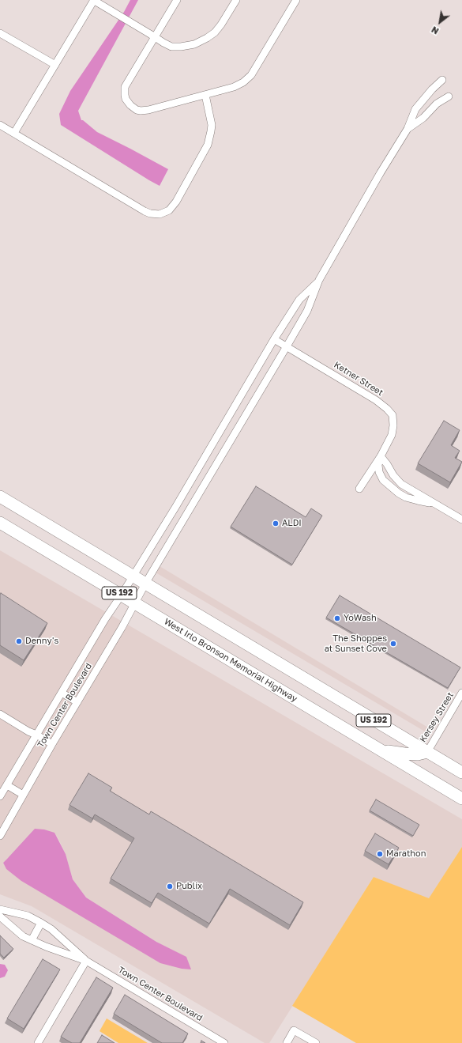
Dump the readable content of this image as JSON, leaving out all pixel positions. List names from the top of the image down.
{
  "streets": {
    "highway": ["US 192", "West Irlo Bronson Memorial Highway"],
    "street": ["Ketner Street", "Town Center Boulevard", "Kersey Street"]
  },
  "crossings": [
    ["Ketner Street", "Town Center Boulevard"],
    ["US 192", "Town Center Boulevard"],
    ["US 192", "Kersey Street"],
    ["West Irlo Bronson Memorial Highway", "Town Center Boulevard"]
  ],
  "places": [
    "ALDI",
    "YoWash",
    "Denny's",
    "The Shoppes at Sunset Cove",
    "Marathon",
    "Publix"
  ],
  "north": "bottom left"
}
